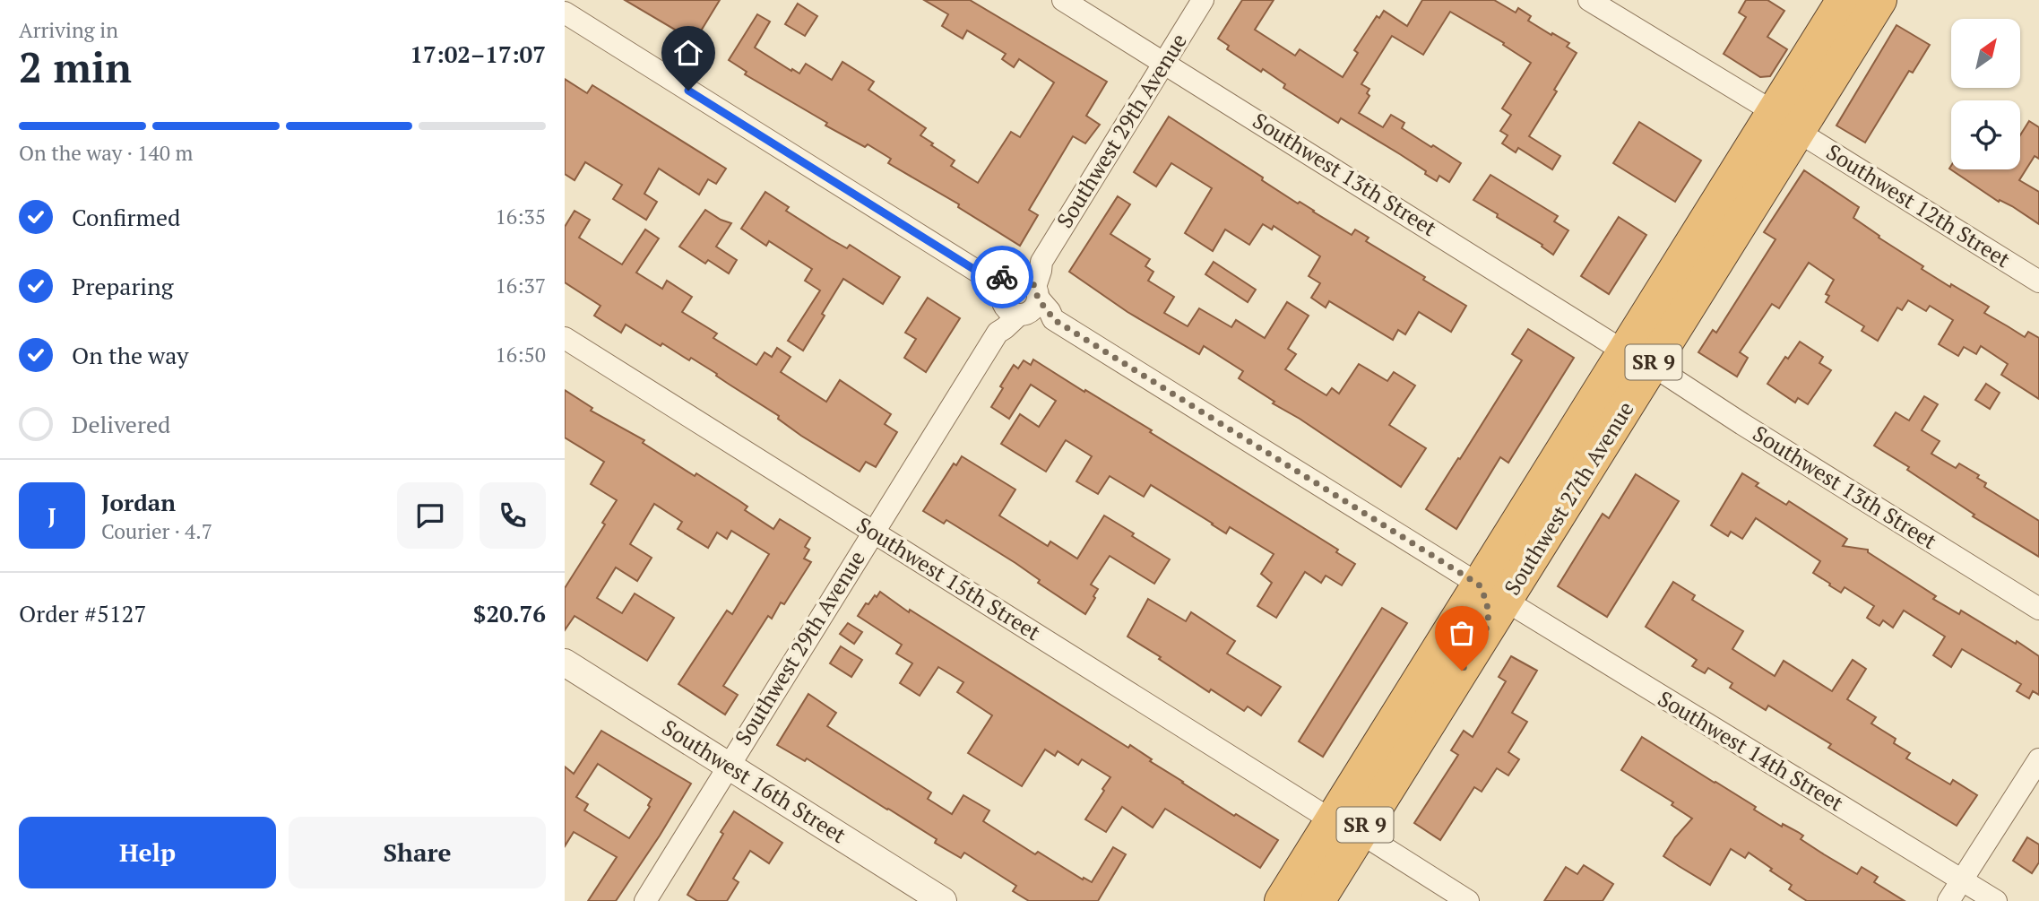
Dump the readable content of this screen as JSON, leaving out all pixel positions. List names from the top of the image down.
{
  "streets": {
    "highway": ["SR 9", "Southwest 27th Avenue"],
    "street": [
      "Southwest 29th Avenue",
      "Southwest 13th Street",
      "Southwest 12th Street",
      "Southwest 15th Street",
      "Southwest 14th Street",
      "Southwest 16th Street"
    ]
  },
  "crossings": [
    ["Southwest 29th Avenue", "Southwest 13th Street"],
    ["Southwest 29th Avenue", "Southwest 15th Street"],
    ["Southwest 29th Avenue", "Southwest 14th Street"],
    ["Southwest 29th Avenue", "Southwest 16th Street"],
    ["Southwest 13th Street", "Southwest 27th Avenue"],
    ["Southwest 12th Street", "Southwest 27th Avenue"],
    ["Southwest 27th Avenue", "Southwest 15th Street"],
    ["Southwest 27th Avenue", "Southwest 14th Street"]
  ],
  "north": "top right",
  "page": {
    "heading": ["2 min", "Arriving in", "17:02–17:07"],
    "panel": [
      "Jordan",
      "Courier · 4.7",
      "Order #5127",
      "$20.76"
    ],
    "bar": "On the way · 140 m",
    "list": [
      ["Confirmed", "16:35"],
      ["Preparing", "16:37"],
      ["On the way", "16:50"],
      "Delivered"
    ],
    "round": "J",
    "buttons": ["Help", "Share"]
  }
}
